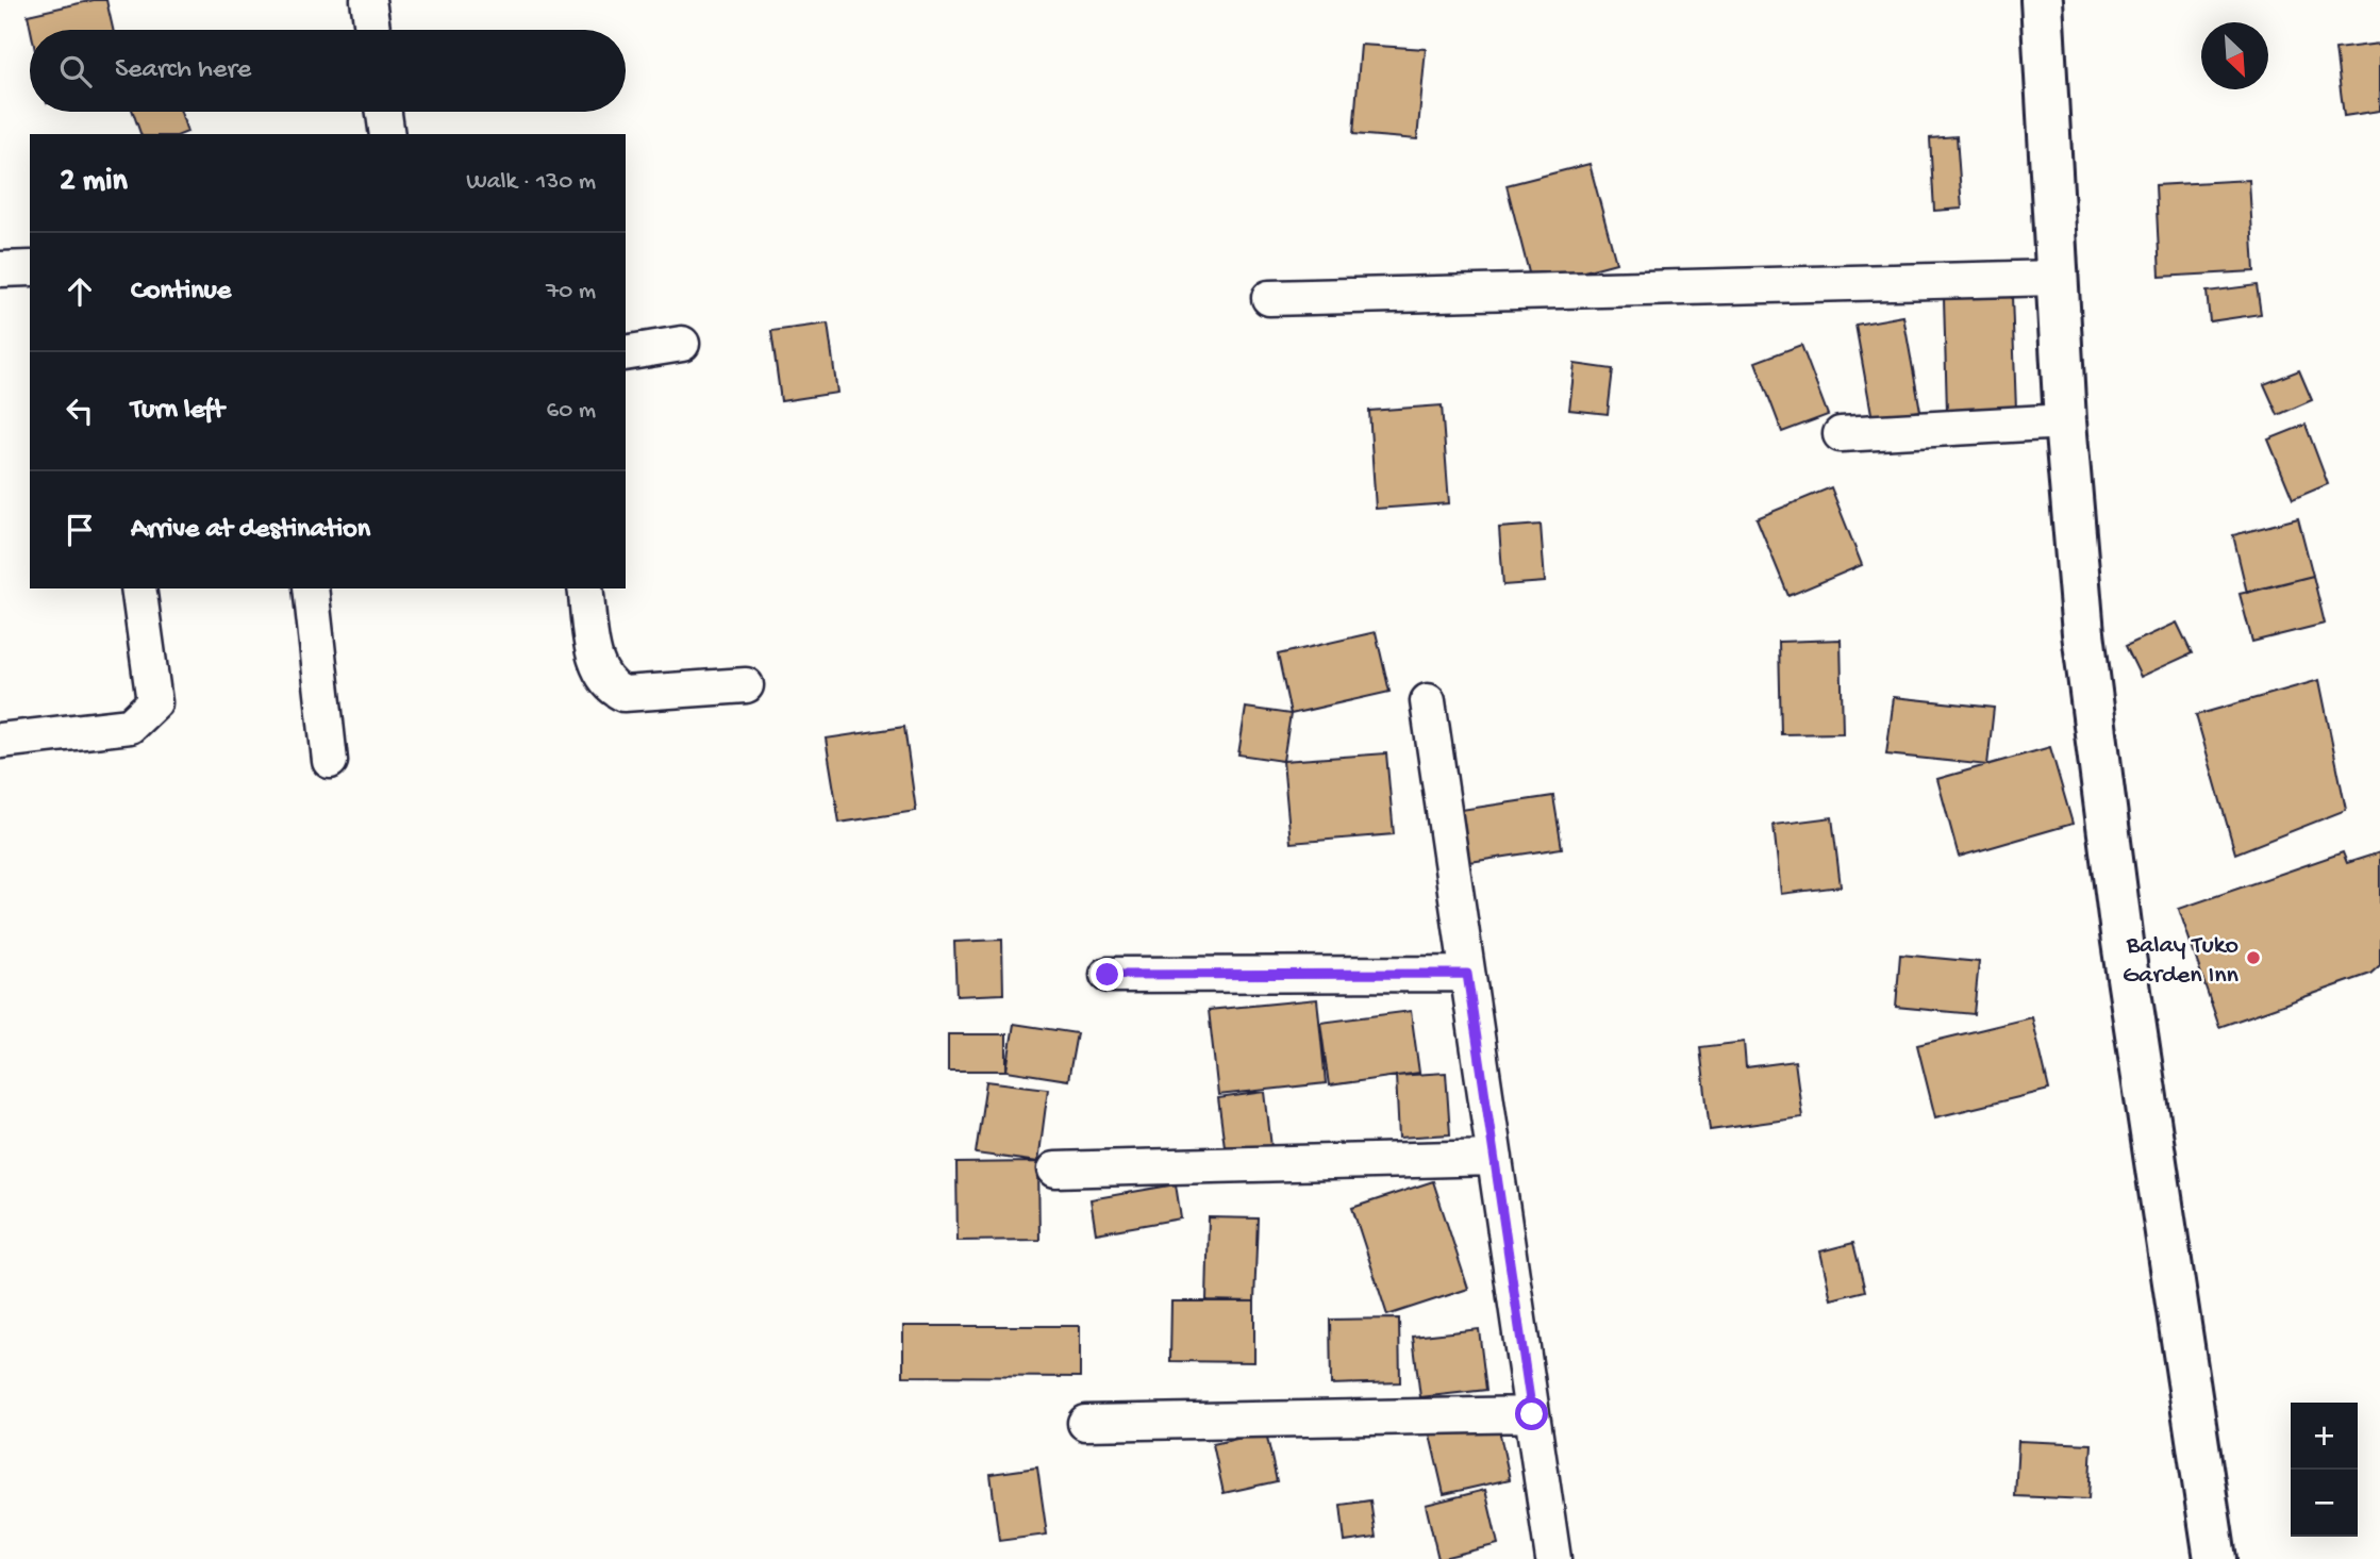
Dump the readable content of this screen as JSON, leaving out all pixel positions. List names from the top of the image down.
{
  "places": ["Balay Tuko Garden Inn"],
  "north": "bottom right",
  "page": {
    "search": "Search here",
    "heading": ["2 min", "Walk · 130 m"],
    "list": [
      ["Continue", "70 m"],
      ["Turn left", "60 m"],
      "Arrive at destination"
    ],
    "map_buttons": ["+", "−"]
  }
}
